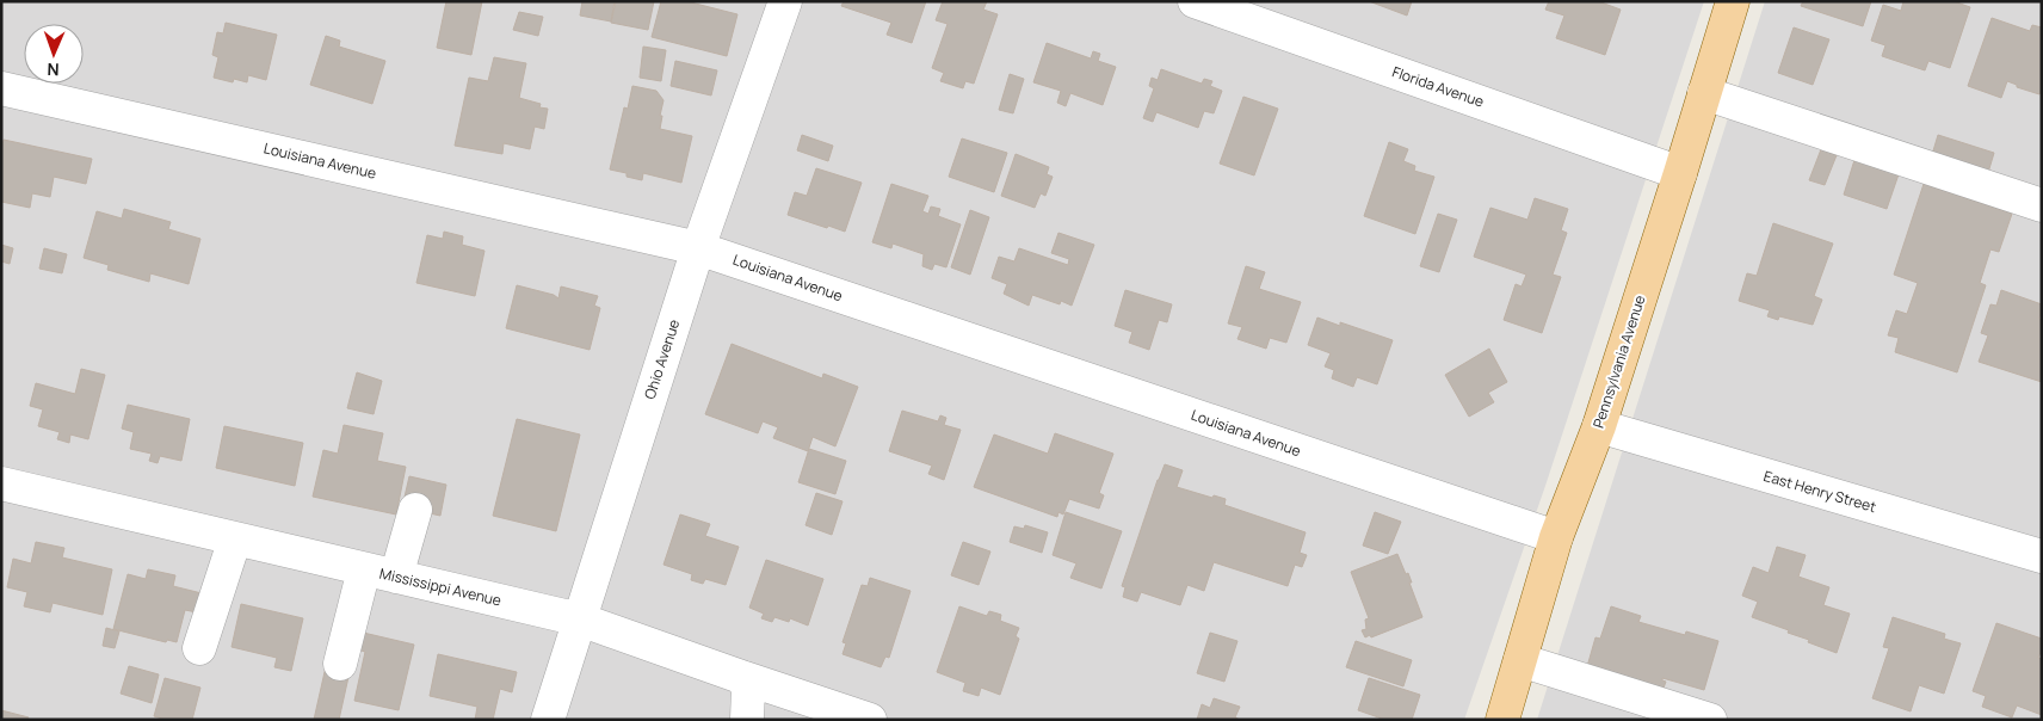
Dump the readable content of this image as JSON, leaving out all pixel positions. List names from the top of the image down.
{
  "streets": {
    "main road": ["Pennsylvania Avenue"],
    "street": [
      "Florida Avenue",
      "Louisiana Avenue",
      "Ohio Avenue",
      "East Henry Street",
      "Mississippi Avenue"
    ]
  },
  "crossings": [
    ["Florida Avenue", "Pennsylvania Avenue"],
    ["Louisiana Avenue", "Ohio Avenue"],
    ["Louisiana Avenue", "Pennsylvania Avenue"],
    ["Ohio Avenue", "Mississippi Avenue"],
    ["Pennsylvania Avenue", "East Henry Street"]
  ],
  "north": "bottom"
}
